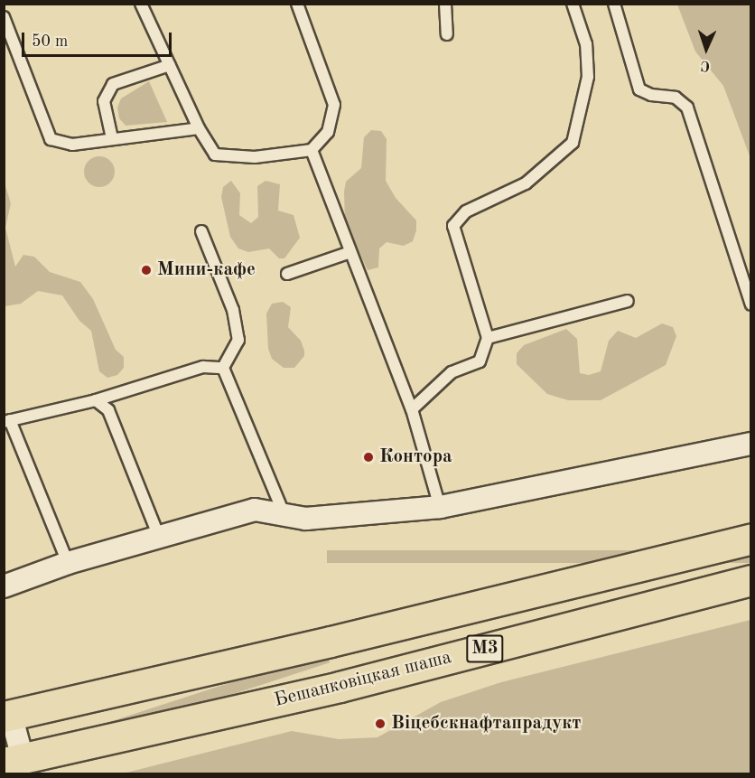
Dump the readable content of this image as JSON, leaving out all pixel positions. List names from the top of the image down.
{
  "streets": {
    "main road": ["М3", "Бешанковіцкая шаша"]
  },
  "places": ["Мини-кафе", "Контора", "Віцебскнафтапрадукт"],
  "scale_bar": "50 m",
  "north": "bottom"
}
